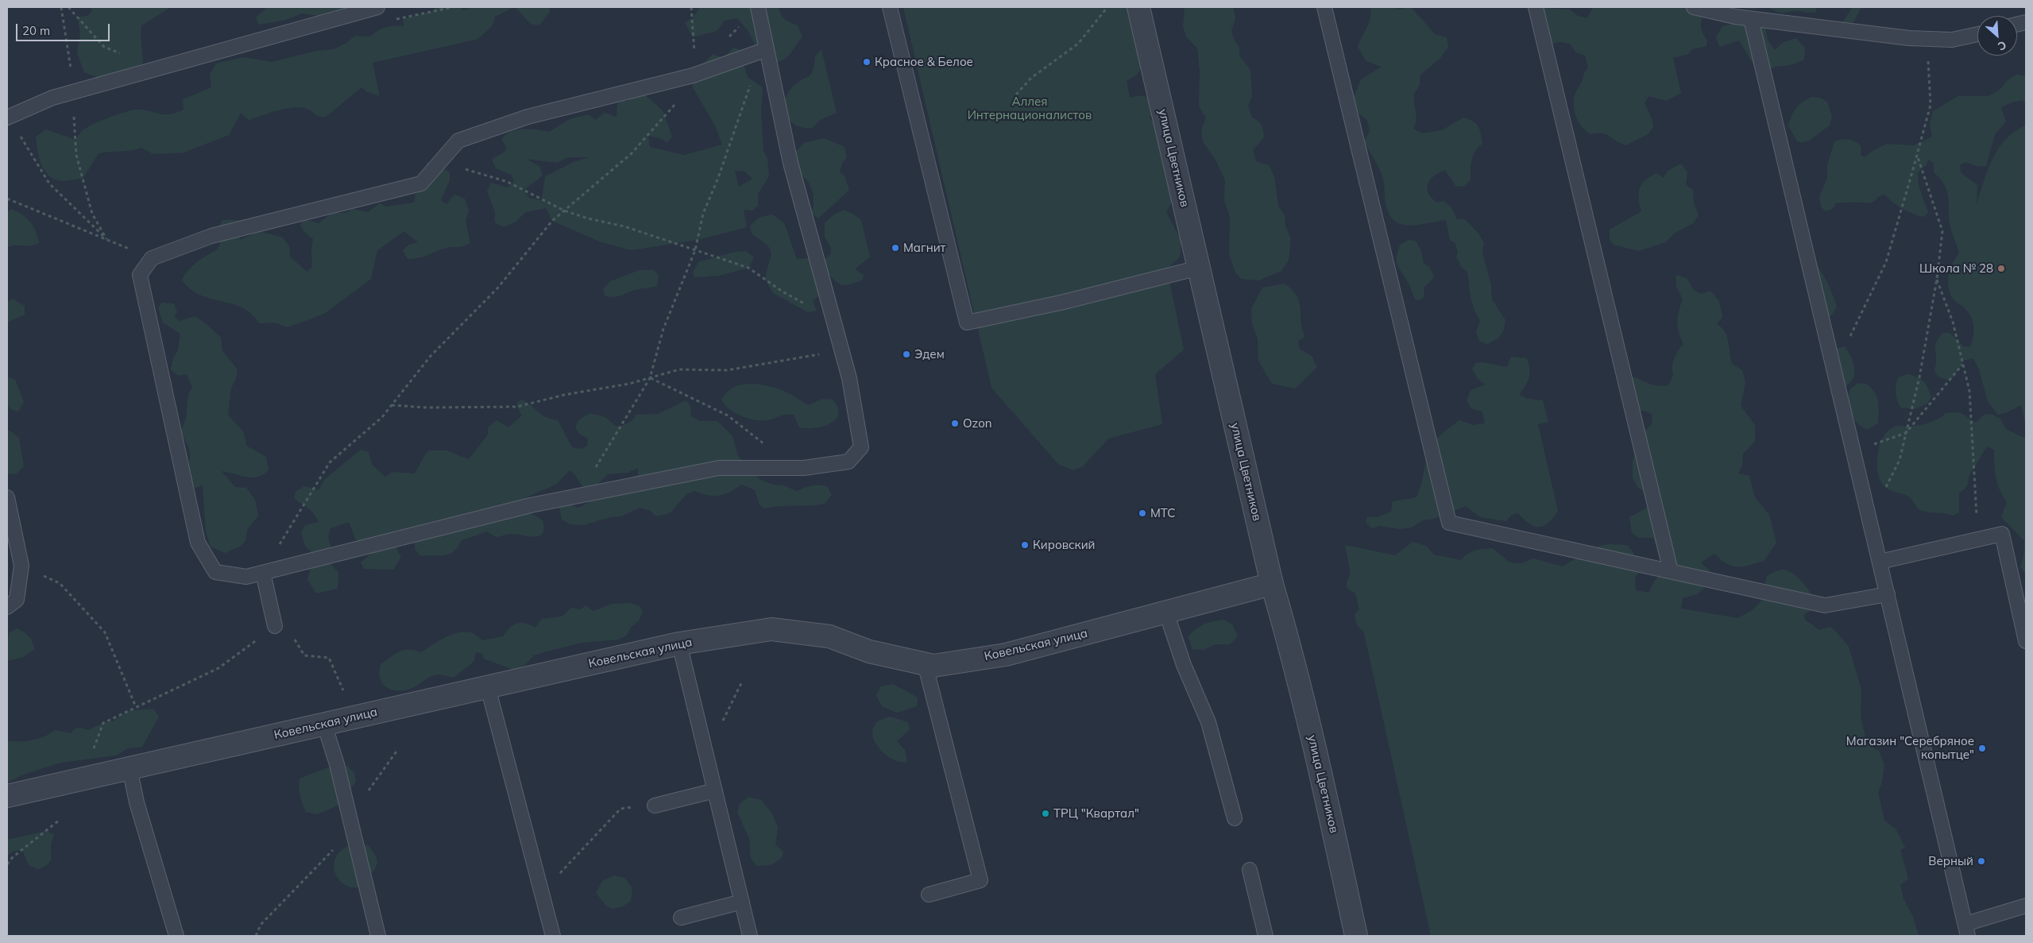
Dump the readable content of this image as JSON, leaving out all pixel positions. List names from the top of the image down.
{
  "streets": {
    "street": ["улица Цветников", "Ковельская улица"]
  },
  "crossings": [
    ["улица Цветников", "Ковельская улица"]
  ],
  "parks": ["Аллея Интернационалистов"],
  "places": [
    "Красное & Белое",
    "Магнит",
    "Школа № 28",
    "Эдем",
    "Ozon",
    "МТС",
    "Кировский",
    "Магазин \"Серебряное копытце\"",
    "ТРЦ \"Квартал\"",
    "Верный"
  ],
  "scale_bar": "20 m",
  "north": "bottom right"
}
